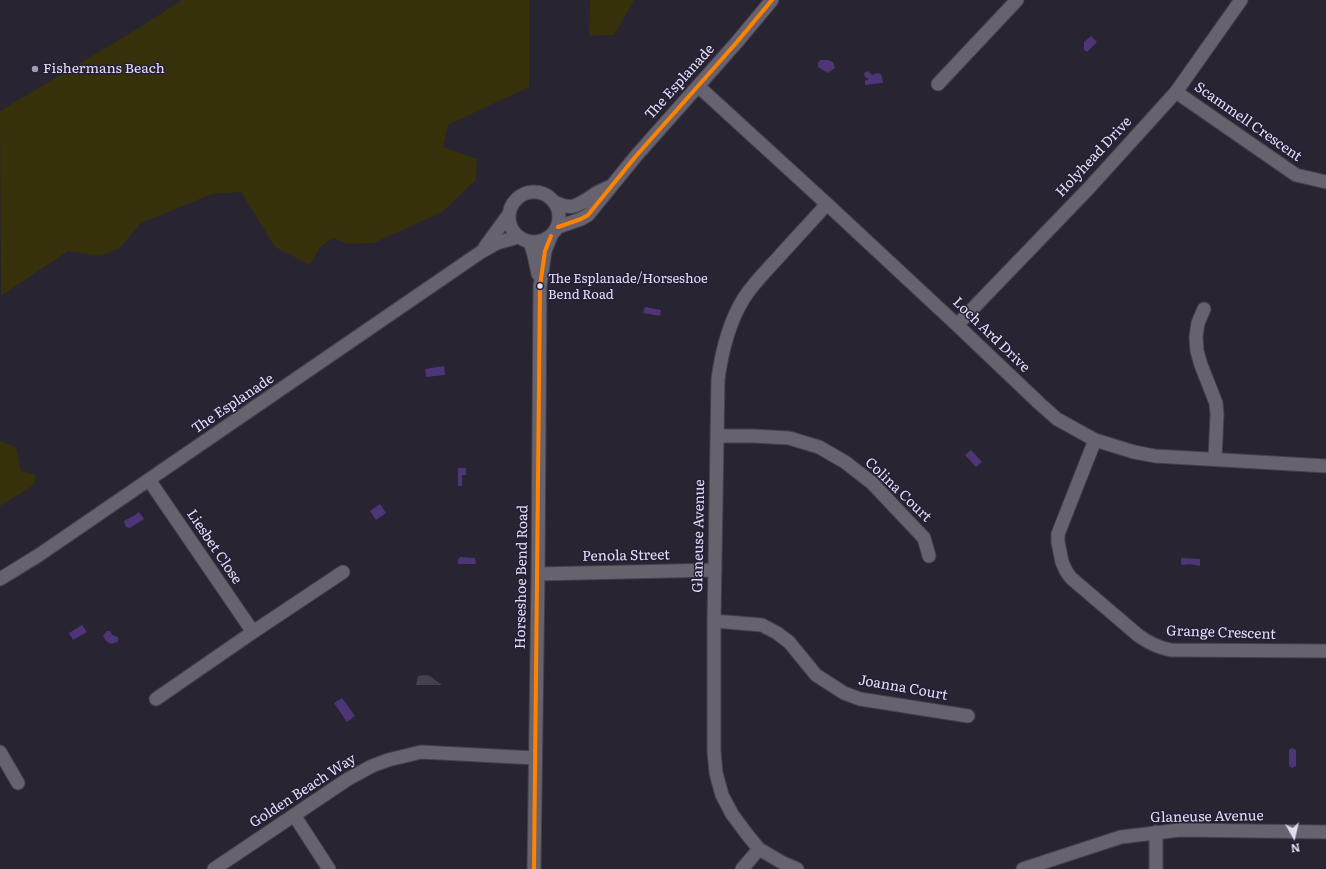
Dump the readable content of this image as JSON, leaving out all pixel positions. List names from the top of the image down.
{
  "streets": {
    "street": [
      "The Esplanade",
      "Scammell Crescent",
      "Holyhead Drive",
      "Loch Ard Drive",
      "Colina Court",
      "Glaneuse Avenue",
      "Liesbet Close",
      "Penola Street",
      "Horseshoe Bend Road",
      "Grange Crescent",
      "Joanna Court",
      "Golden Beach Way"
    ]
  },
  "crossings": [
    ["The Esplanade", "Loch Ard Drive"],
    ["The Esplanade", "Liesbet Close"],
    ["The Esplanade", "Horseshoe Bend Road"],
    ["Scammell Crescent", "Holyhead Drive"],
    ["Holyhead Drive", "Loch Ard Drive"],
    ["Loch Ard Drive", "Glaneuse Avenue"],
    ["Loch Ard Drive", "Grange Crescent"],
    ["Colina Court", "Glaneuse Avenue"],
    ["Glaneuse Avenue", "Penola Street"],
    ["Glaneuse Avenue", "Joanna Court"],
    ["Penola Street", "Horseshoe Bend Road"],
    ["Horseshoe Bend Road", "Golden Beach Way"]
  ],
  "places": ["Fishermans Beach", "The Esplanade/Horseshoe Bend Road"],
  "north": "bottom"
}
